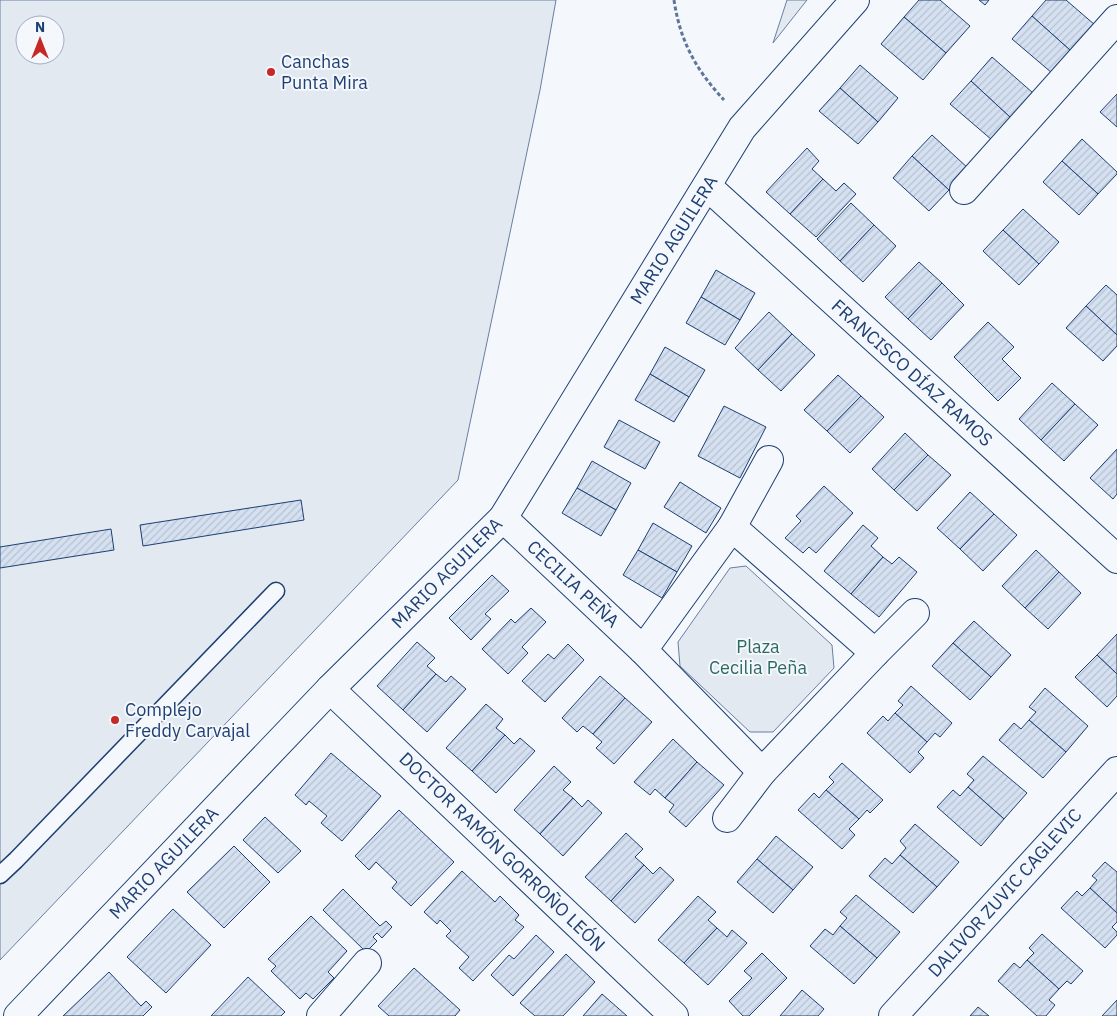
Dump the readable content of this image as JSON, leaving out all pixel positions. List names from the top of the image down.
{
  "streets": {
    "street": [
      "MARIO AGUILERA",
      "FRANCISCO DÍAZ RAMOS",
      "CECILIA PEÑA",
      "DOCTOR RAMÓN GORROÑO LEÓN",
      "DALIVOR ZUVIC CAGLEVIC"
    ]
  },
  "crossings": [
    ["MARIO AGUILERA", "FRANCISCO DÍAZ RAMOS"],
    ["MARIO AGUILERA", "CECILIA PEÑA"],
    ["MARIO AGUILERA", "DOCTOR RAMÓN GORROÑO LEÓN"]
  ],
  "parks": ["Plaza Cecilia Peña"],
  "places": ["Canchas Punta Mira", "Complejo Freddy Carvajal"],
  "north": "top"
}
